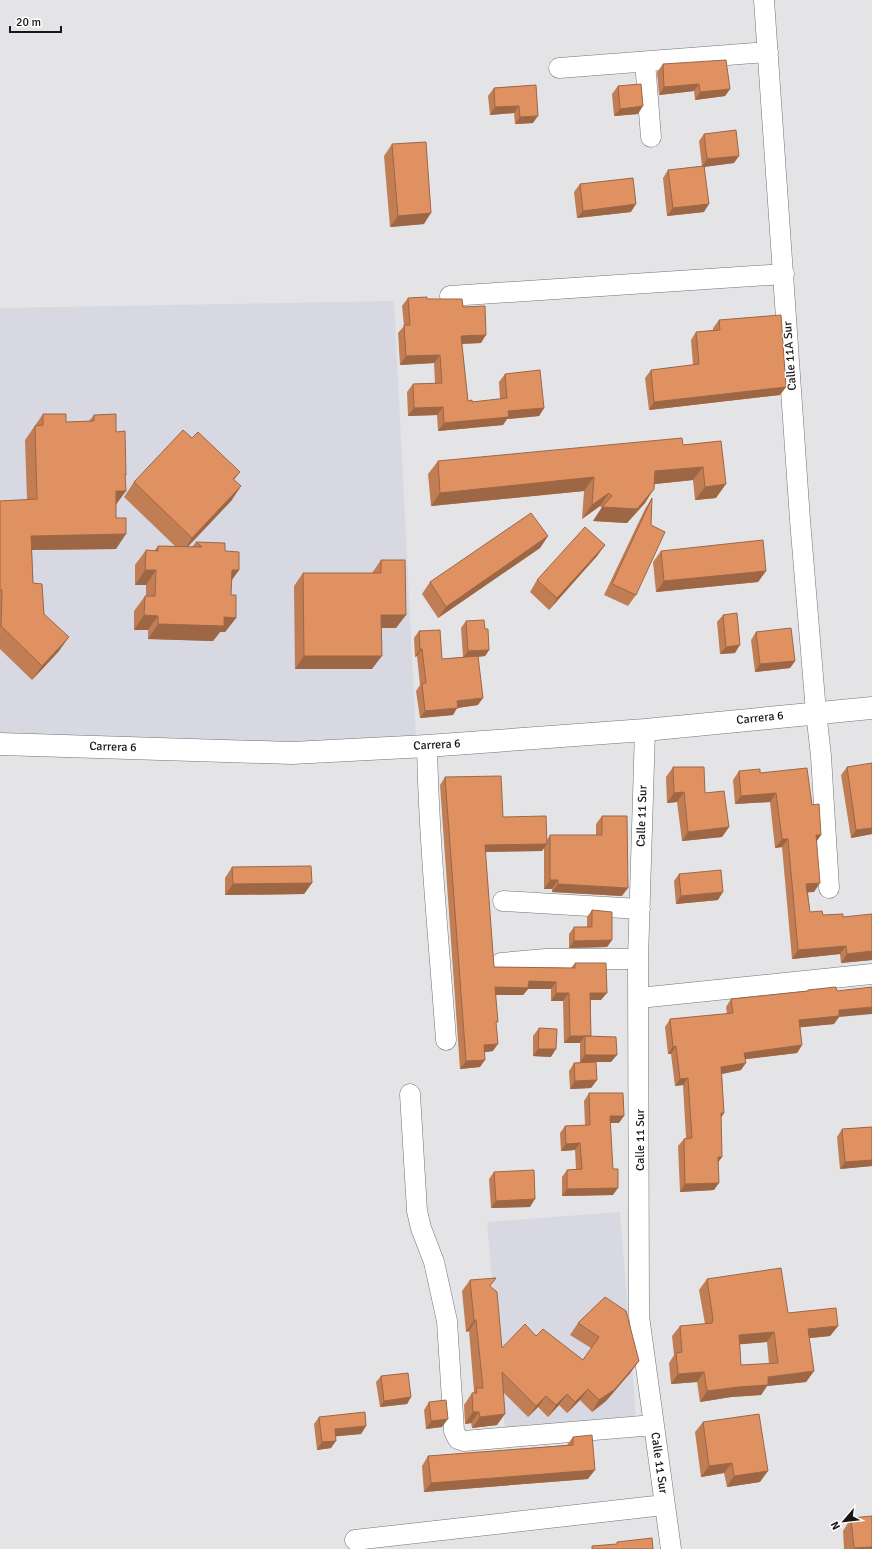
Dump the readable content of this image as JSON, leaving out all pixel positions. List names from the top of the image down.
{
  "streets": {
    "main road": ["Carrera 6"],
    "street": ["Calle 11A Sur", "Calle 11 Sur"]
  },
  "crossings": [
    ["Calle 11A Sur", "Carrera 6"],
    ["Carrera 6", "Calle 11 Sur"]
  ],
  "scale_bar": "20 m",
  "north": "bottom left"
}
